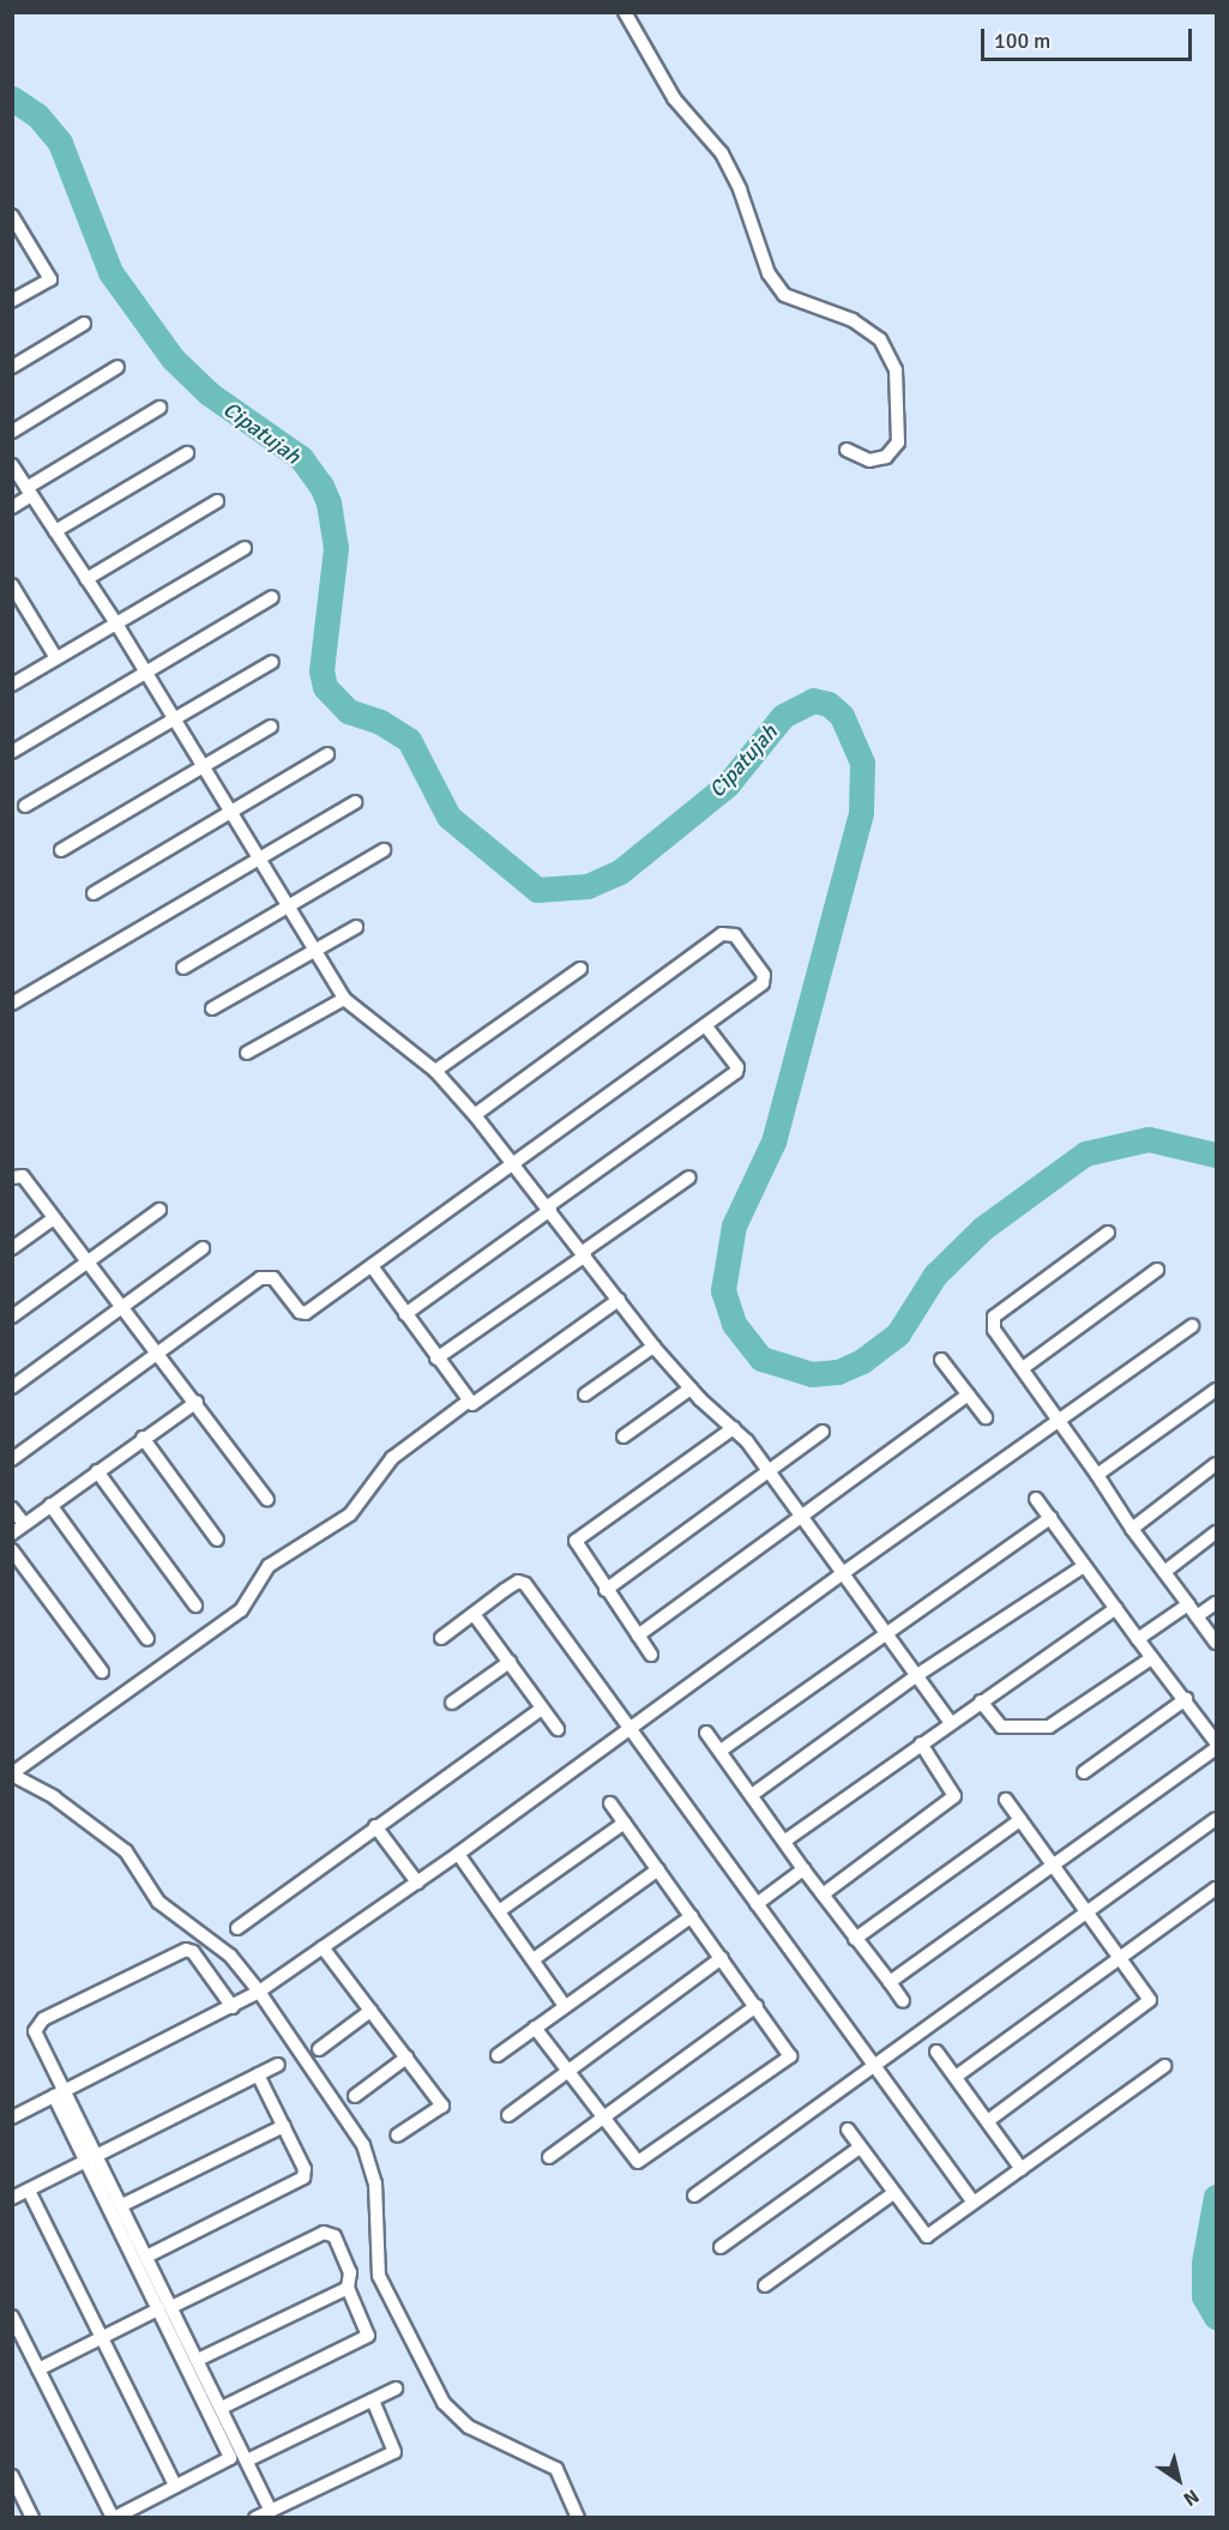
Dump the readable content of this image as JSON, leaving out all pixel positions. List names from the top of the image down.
{
  "water": ["Cipatujah"],
  "scale_bar": "100 m",
  "north": "bottom right"
}
